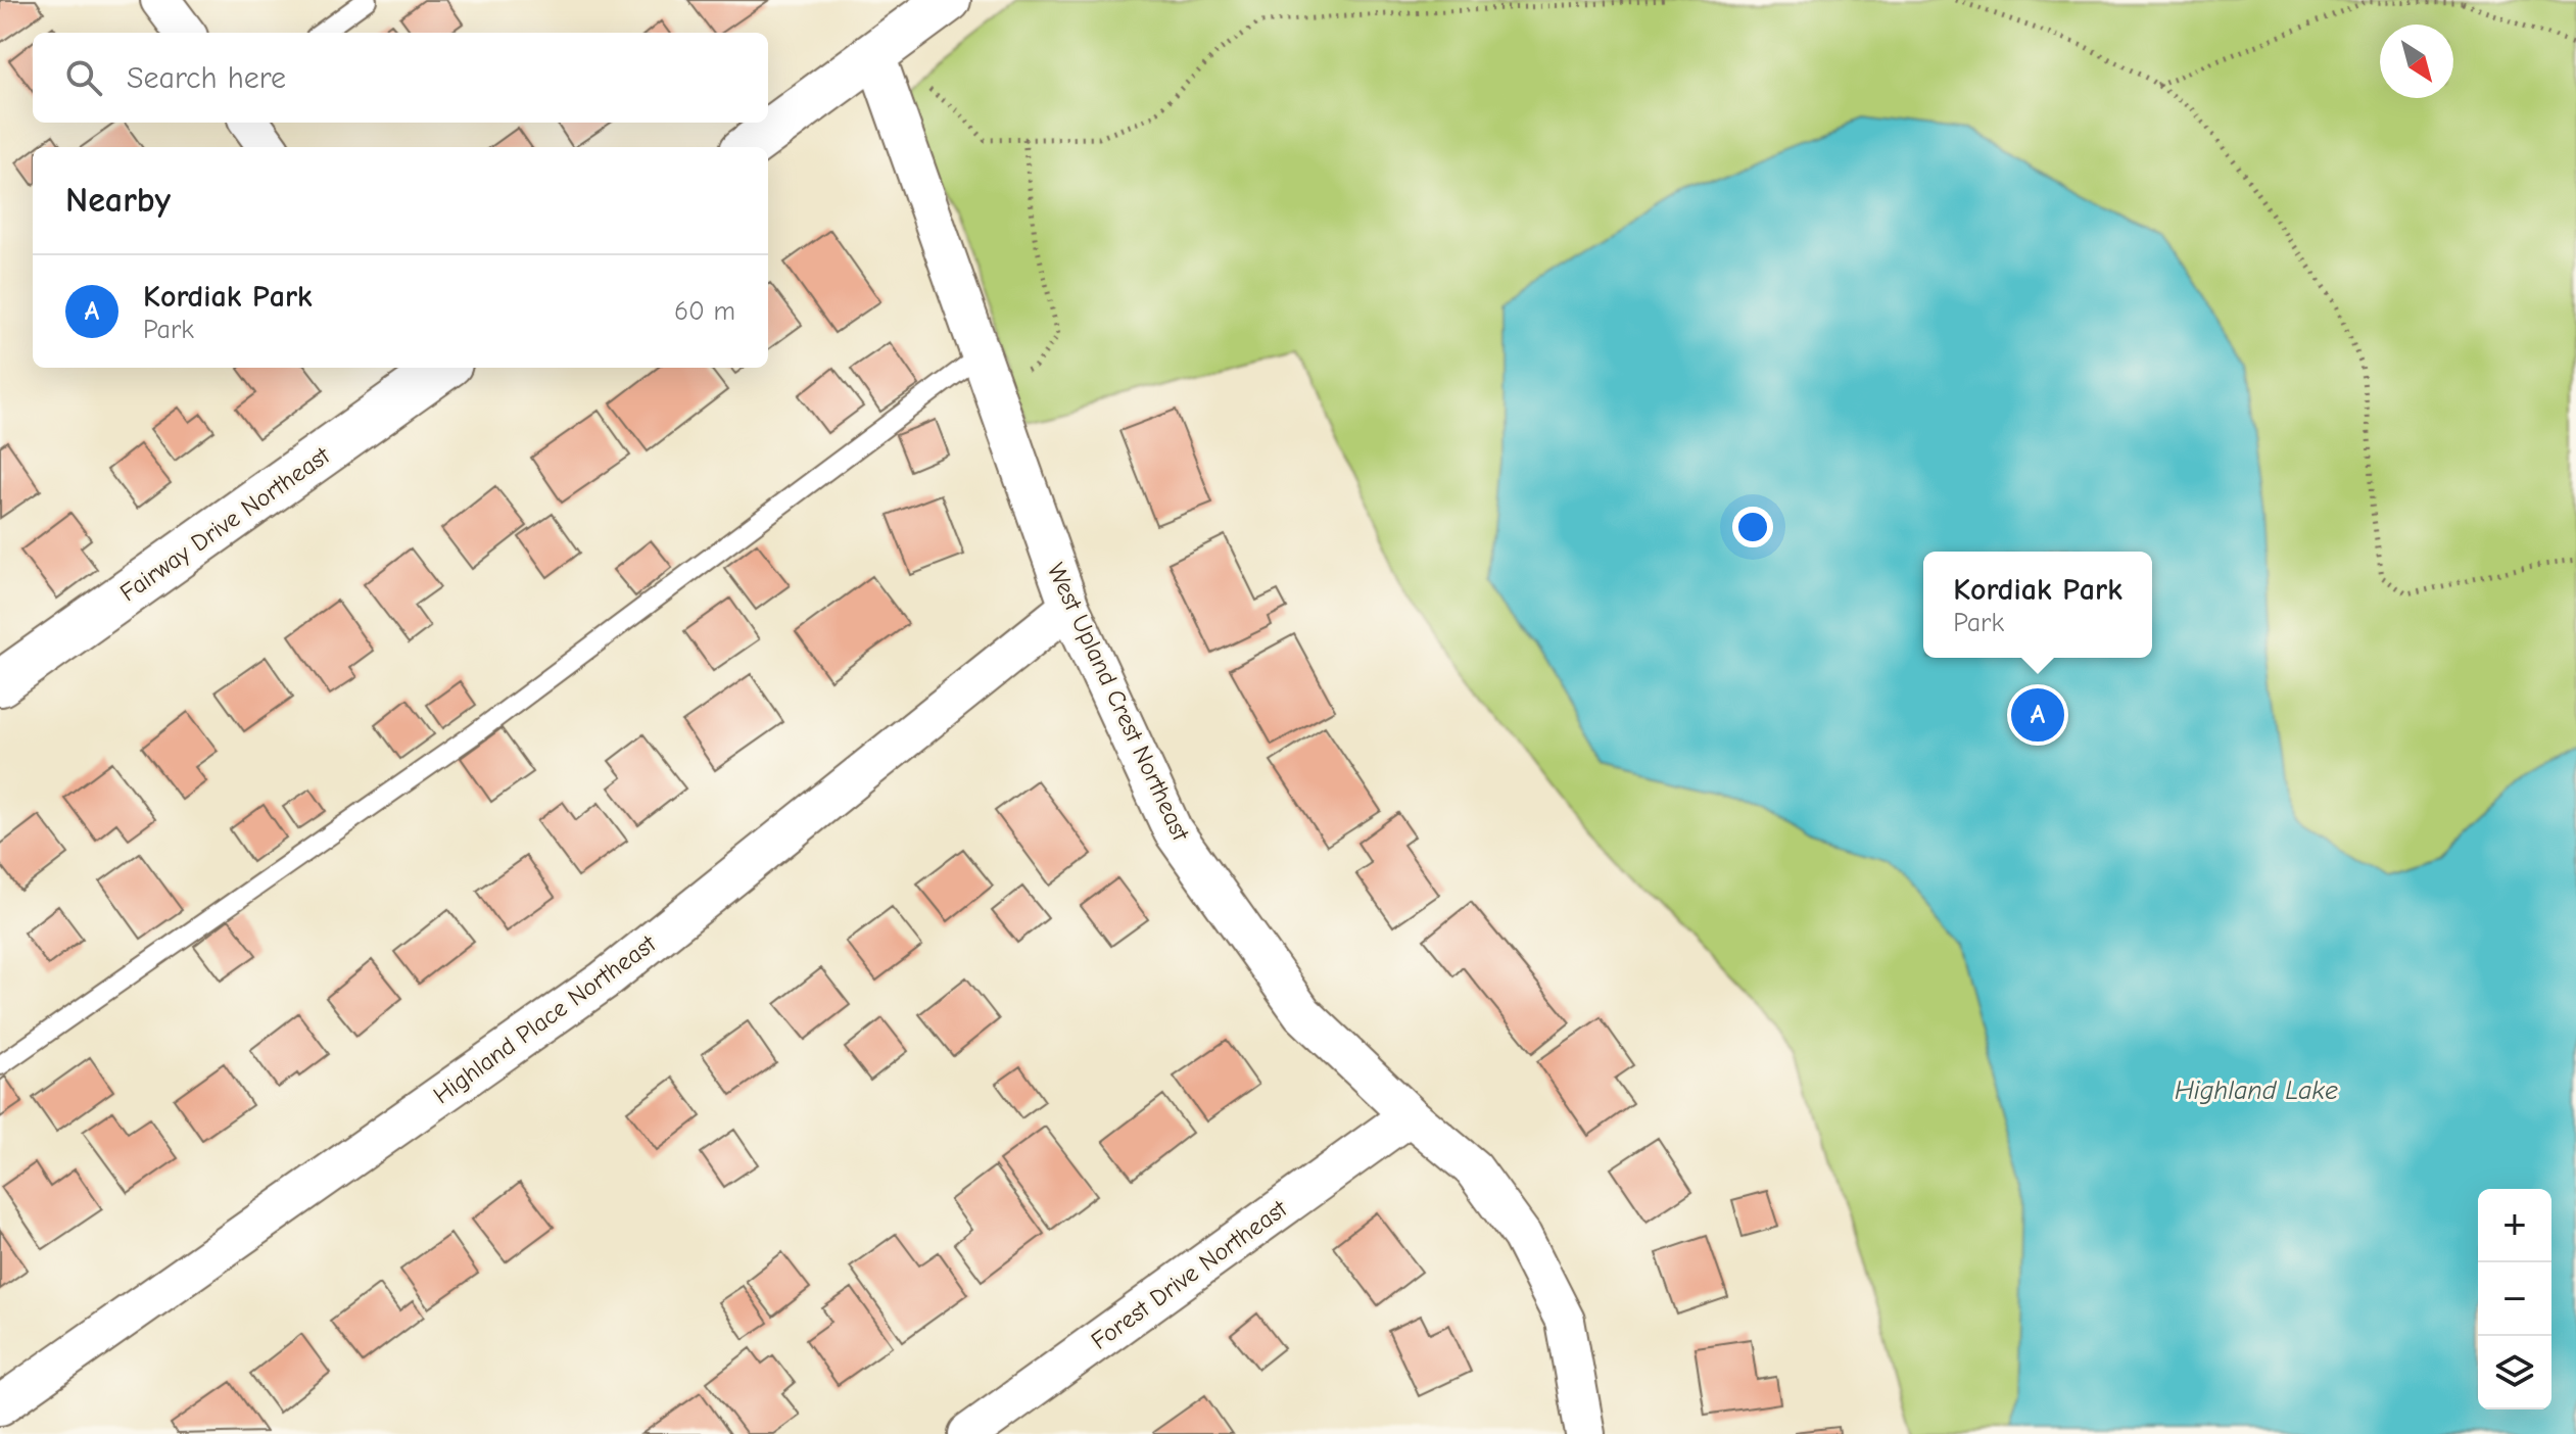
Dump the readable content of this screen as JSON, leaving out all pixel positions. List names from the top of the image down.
{
  "streets": {
    "street": [
      "Fairway Drive Northeast",
      "West Upland Crest Northeast",
      "Highland Place Northeast",
      "Forest Drive Northeast"
    ]
  },
  "crossings": [
    ["West Upland Crest Northeast", "Highland Place Northeast"],
    ["West Upland Crest Northeast", "Forest Drive Northeast"]
  ],
  "water": ["Highland Lake"],
  "north": "bottom right",
  "page": {
    "search": "Search here",
    "heading": "Nearby",
    "list": [
      {
        "mark": "A",
        "name": "Kordiak Park",
        "note": "Park",
        "value": "60 m"
      }
    ],
    "popup": ["Kordiak Park", "Park"],
    "pins": "A",
    "map_buttons": ["+", "−"]
  }
}
